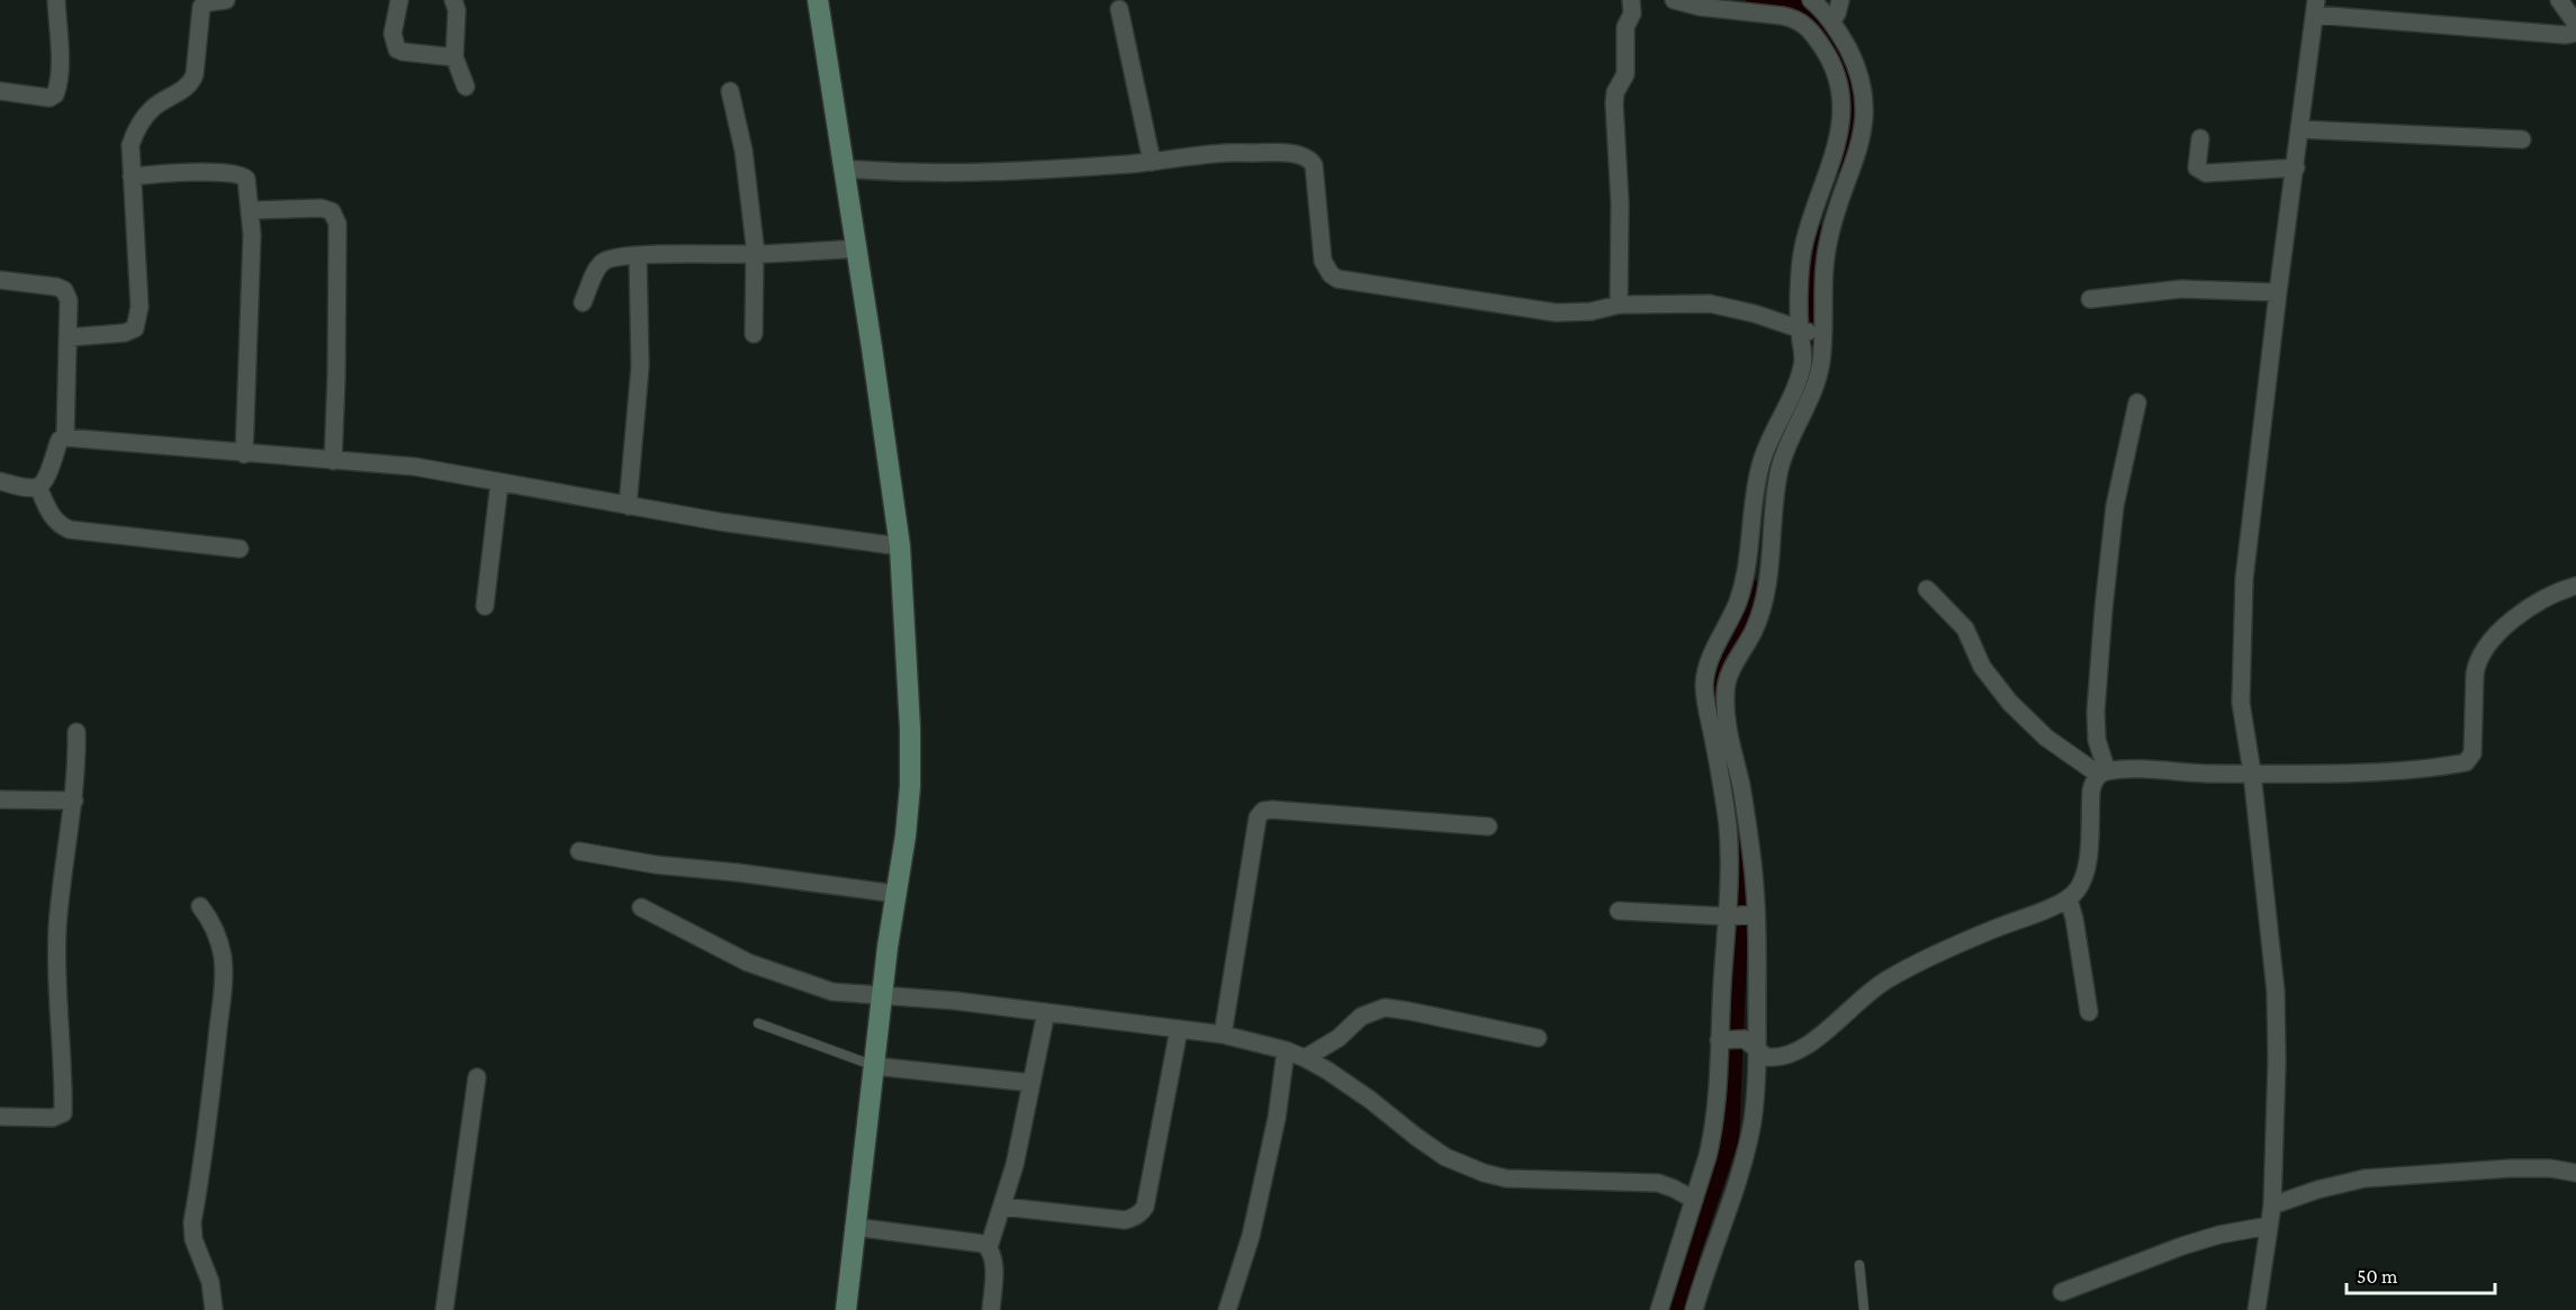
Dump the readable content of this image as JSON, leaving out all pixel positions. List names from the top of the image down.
{
  "scale_bar": "50 m"
}
